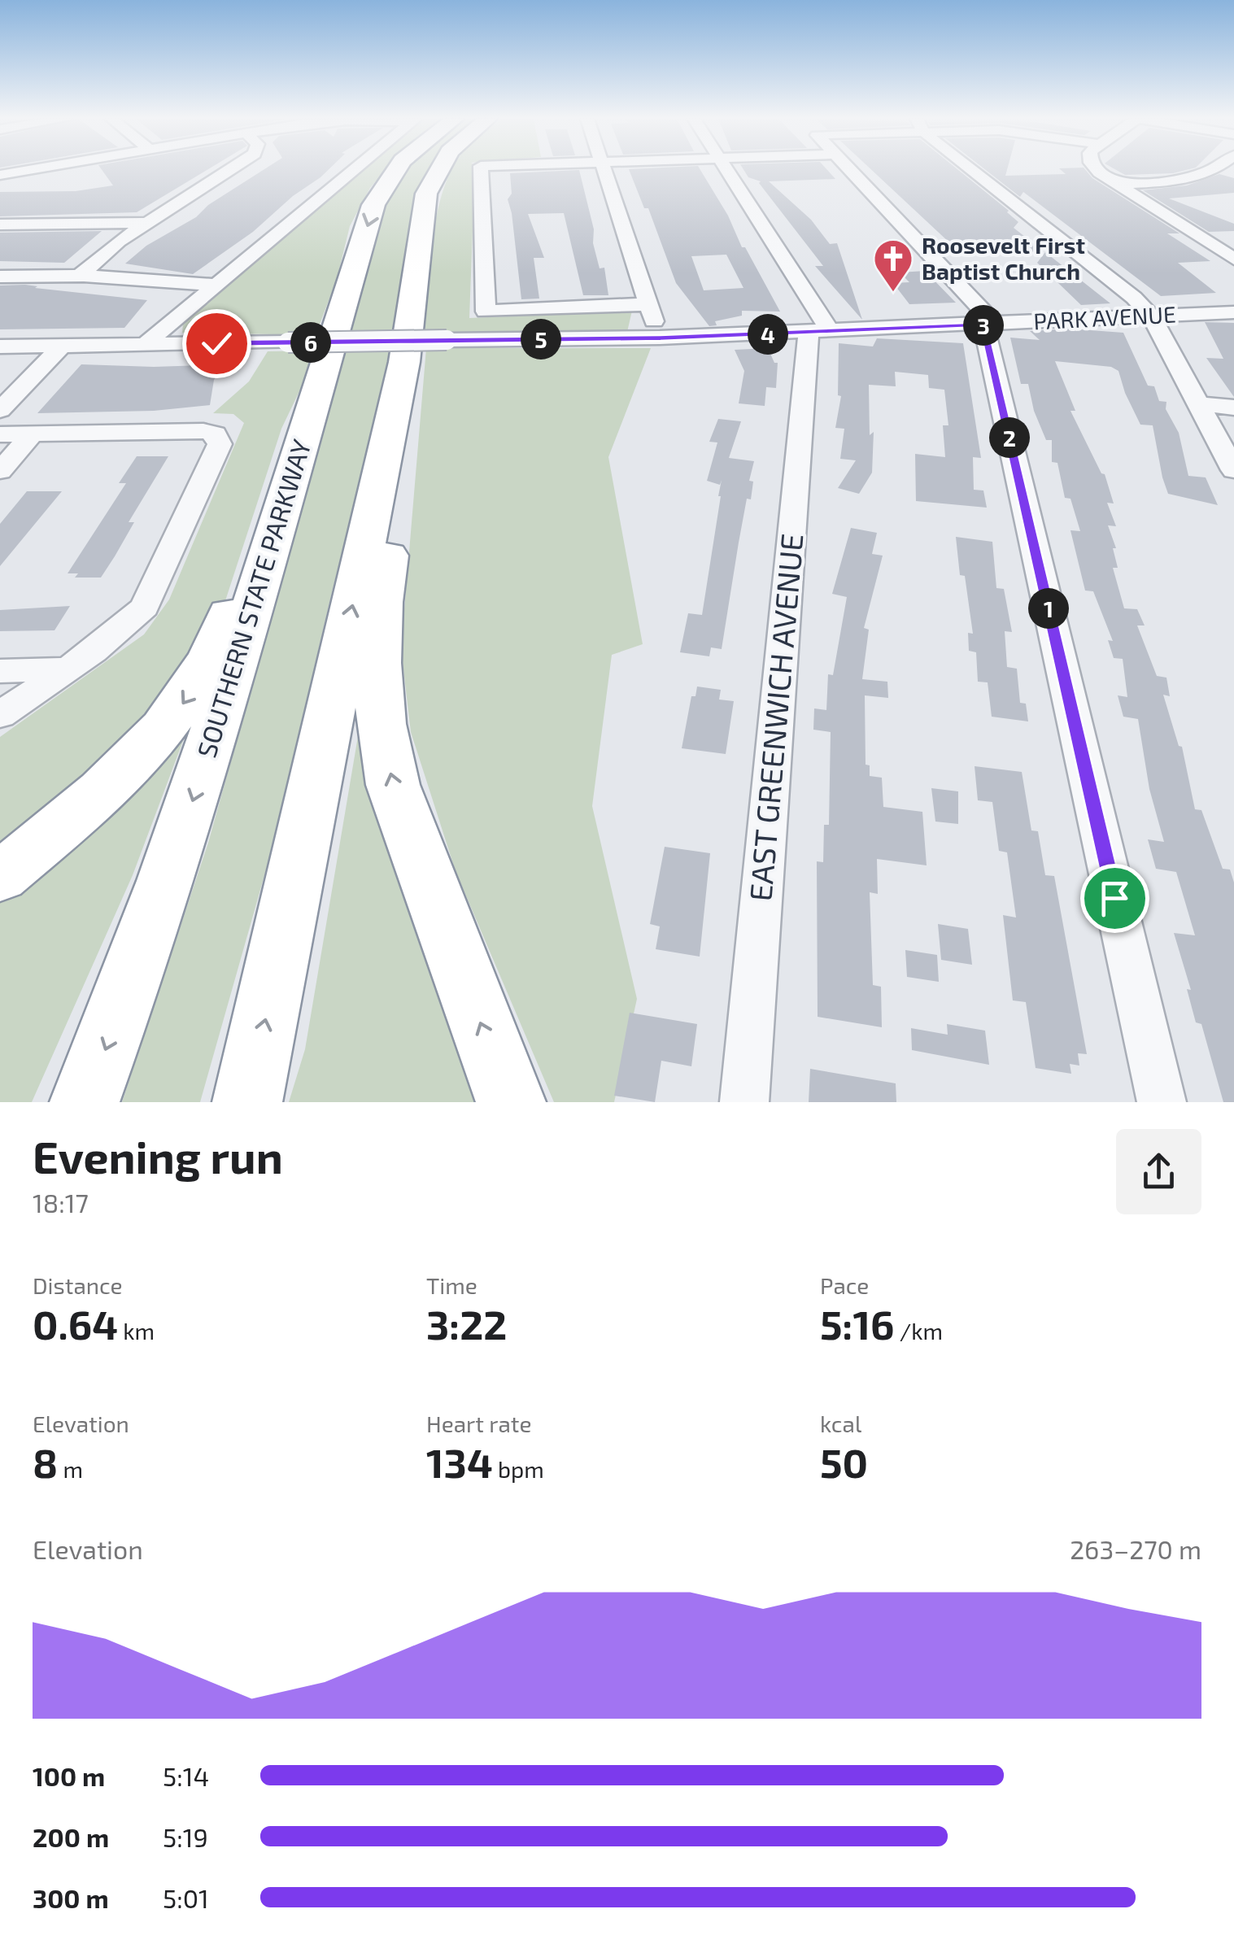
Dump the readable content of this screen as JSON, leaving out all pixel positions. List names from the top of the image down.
{
  "streets": {
    "highway": ["SOUTHERN STATE PARKWAY"],
    "street": ["PARK AVENUE", "EAST GREENWICH AVENUE"]
  },
  "crossings": [
    ["PARK AVENUE", "EAST GREENWICH AVENUE"]
  ],
  "places": {
    "church": ["Roosevelt First Baptist Church"]
  },
  "page": {
    "pins": [
      "3",
      "4",
      "5",
      "6",
      "2",
      "1"
    ],
    "heading": ["Evening run", "18:17"],
    "stats": [
      ["Distance", "0.64 km"],
      ["Time", "3:22"],
      ["Pace", "5:16 /km"],
      ["Elevation", "8 m"],
      ["Heart rate", "134 bpm"],
      ["kcal", "50"]
    ],
    "chart": ["Elevation", "263–270 m"],
    "list": [
      {
        "name": "100 m",
        "note": "5:14"
      },
      {
        "name": "200 m",
        "note": "5:19"
      },
      {
        "name": "300 m",
        "note": "5:01"
      }
    ]
  }
}
